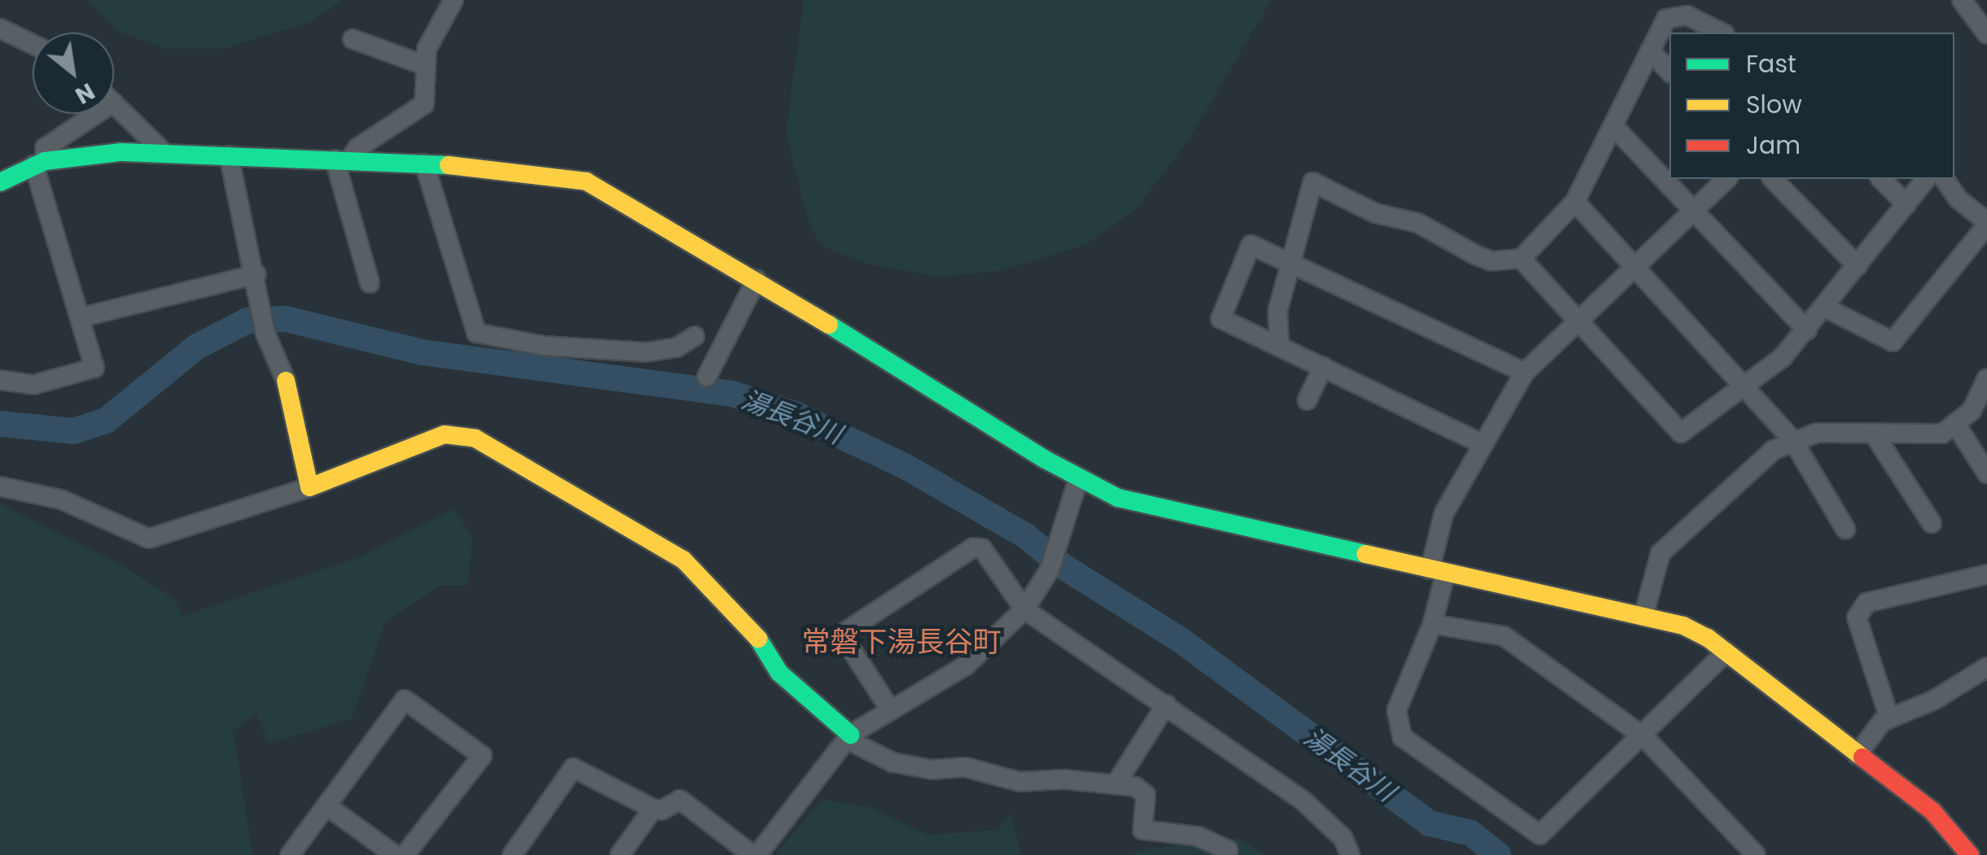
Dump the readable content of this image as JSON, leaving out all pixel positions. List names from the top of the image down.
{
  "districts": ["常磐下湯長谷町"],
  "water": ["湯長谷川"],
  "legend": ["Fast", "Slow", "Jam"],
  "north": "bottom right"
}
